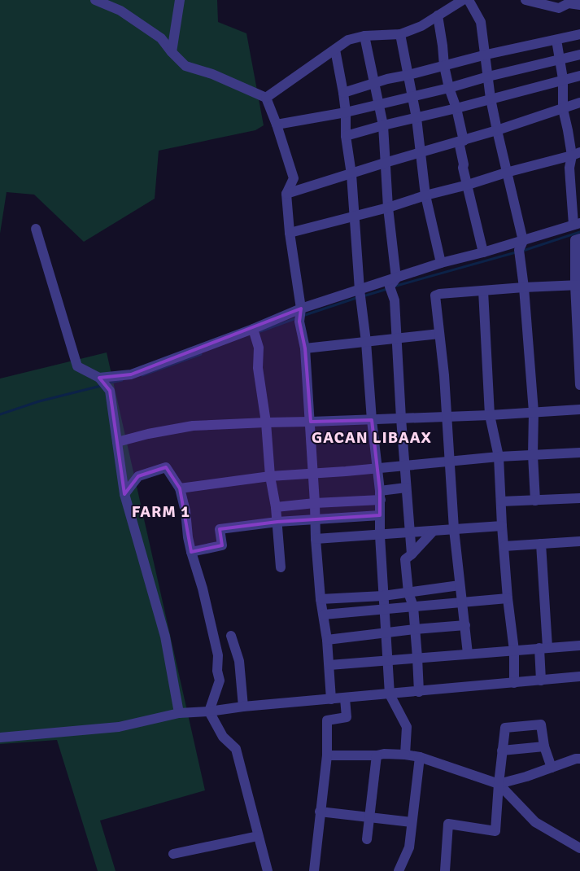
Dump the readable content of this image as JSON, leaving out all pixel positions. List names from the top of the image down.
{
  "districts": ["GACAN LIBAAX", "FARM 1"]
}
